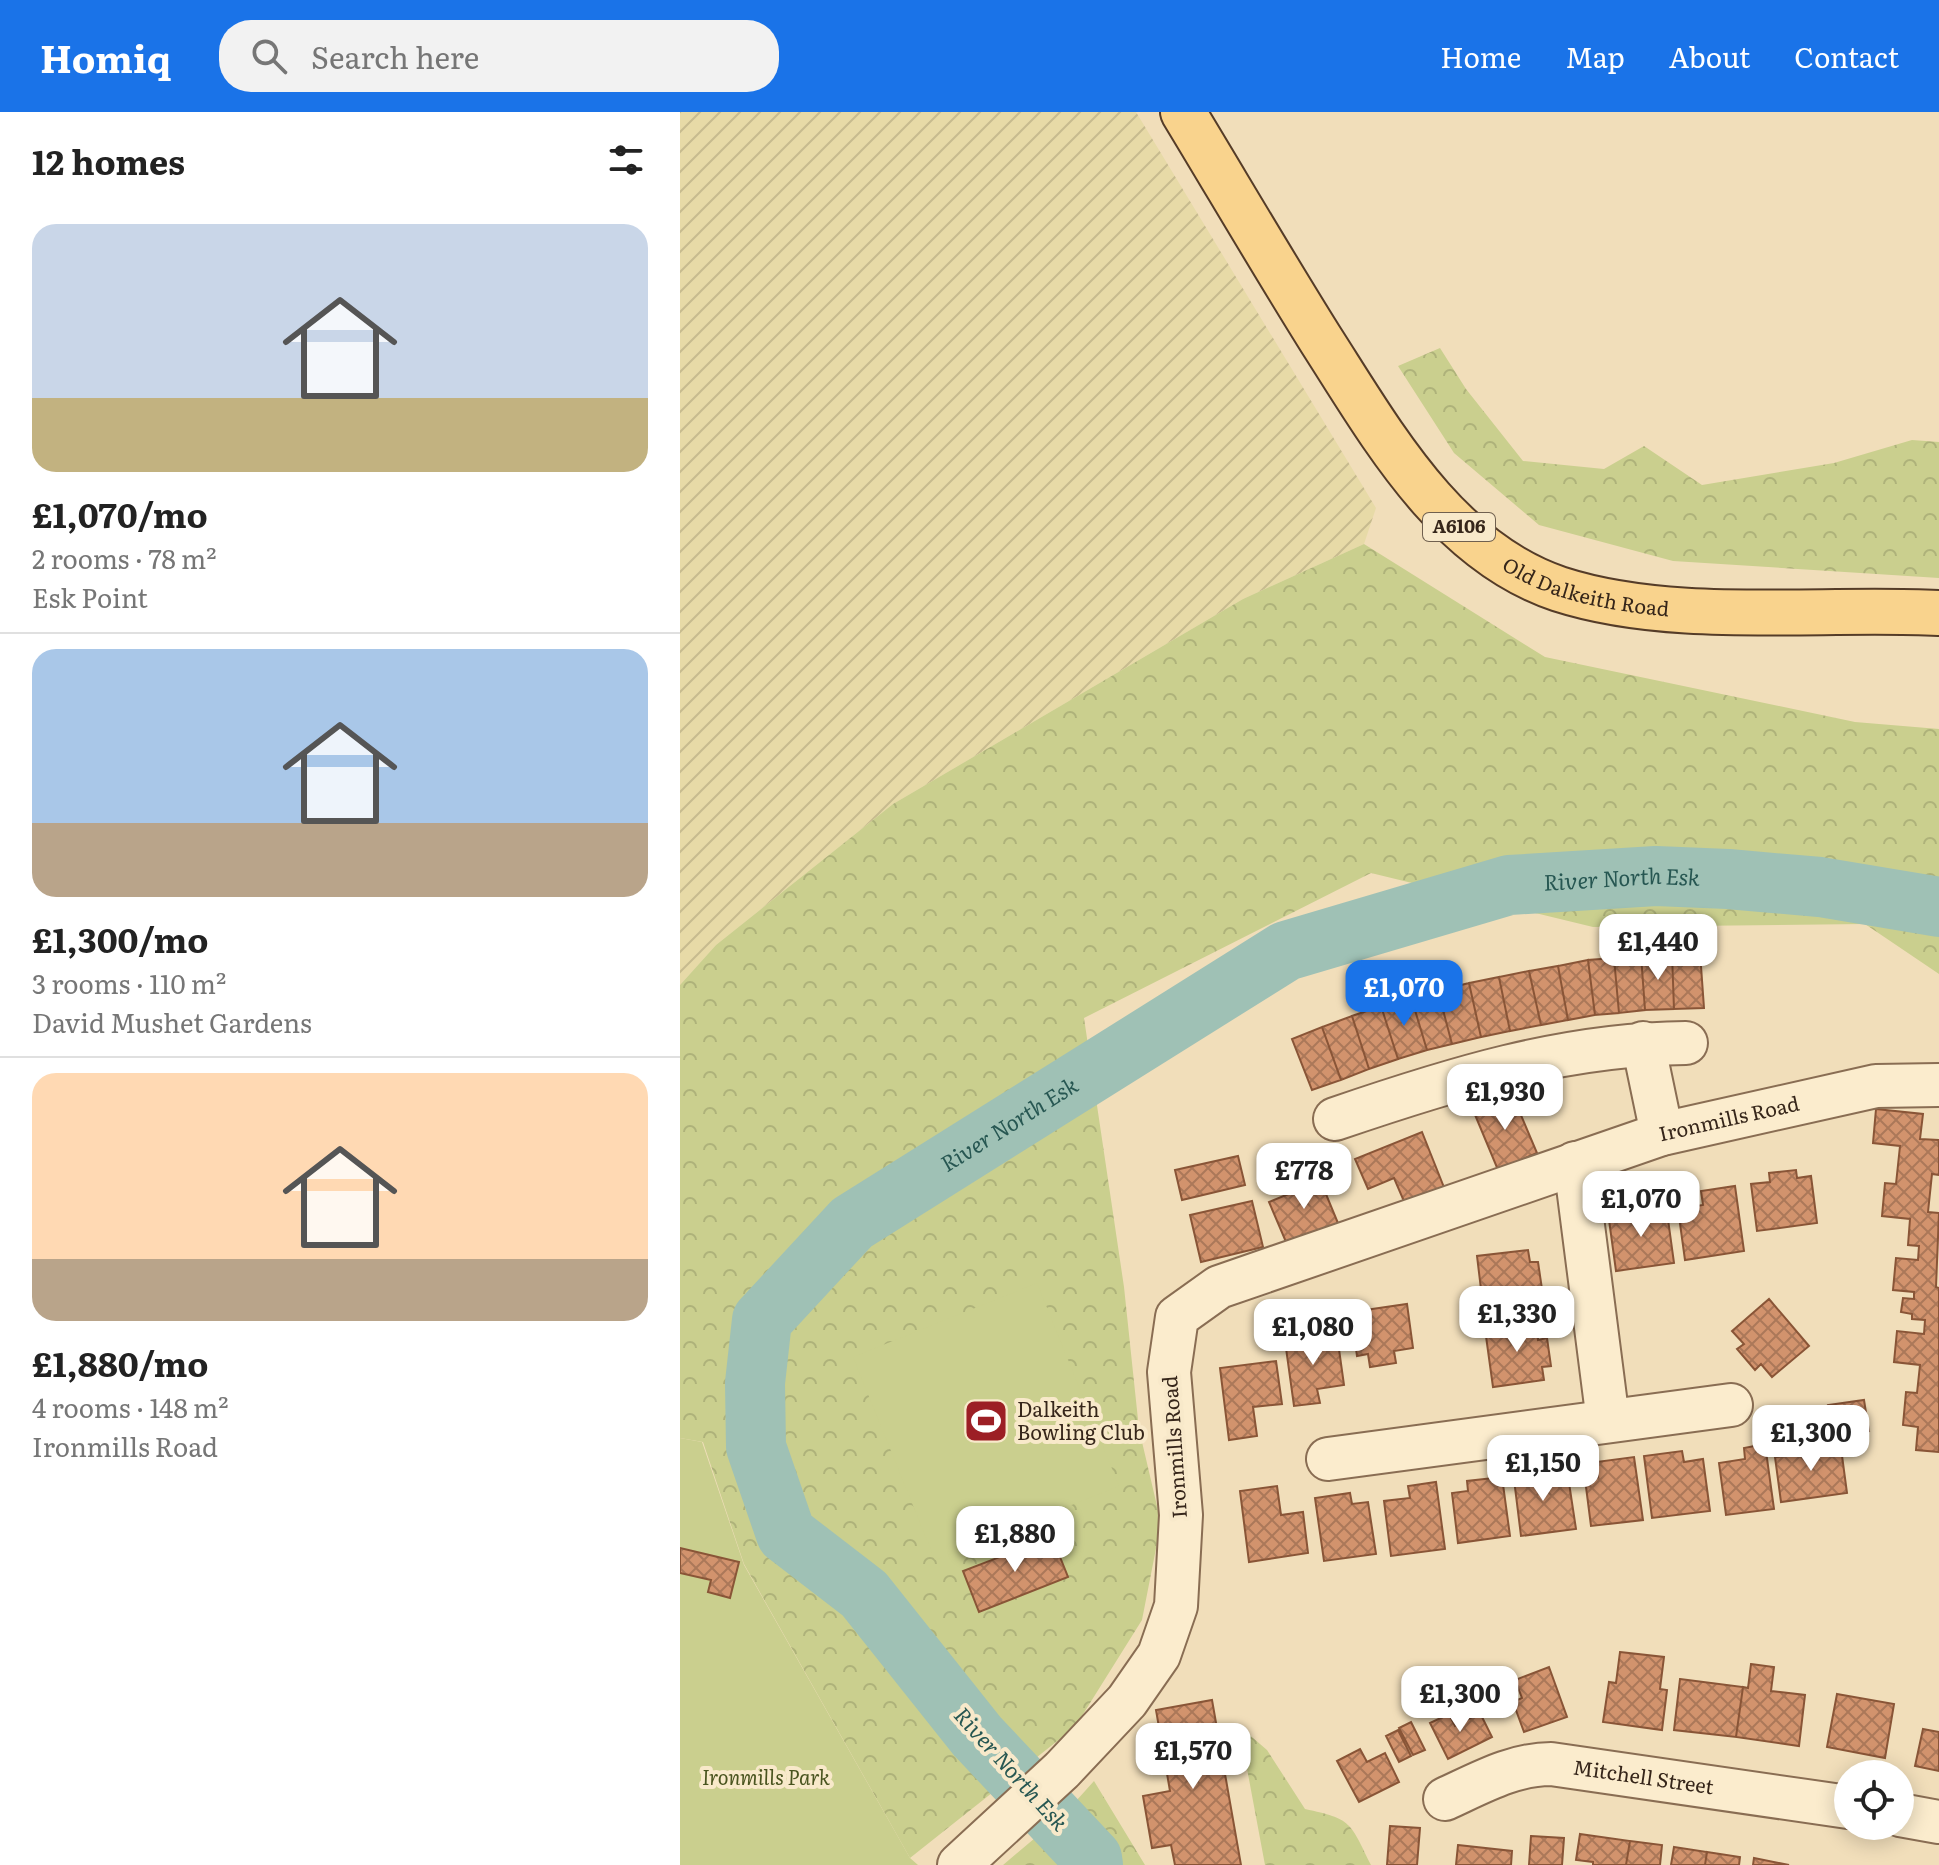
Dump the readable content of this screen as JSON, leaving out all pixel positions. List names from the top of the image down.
{
  "streets": {
    "main road": ["A6106", "Old Dalkeith Road"],
    "street": ["Ironmills Road", "Mitchell Street"]
  },
  "water": ["River North Esk"],
  "parks": ["Ironmills Park"],
  "places": {
    "sports": ["Dalkeith Bowling Club"]
  },
  "page": {
    "header": "Homiq",
    "search": "Search here",
    "nav": [
      "Home",
      "Map",
      "About",
      "Contact"
    ],
    "heading": "12 homes",
    "list": [
      {
        "name": "£1,070/mo",
        "note": "2 rooms · 78 m² · Esk Point"
      },
      {
        "name": "£1,300/mo",
        "note": "3 rooms · 110 m² · David Mushet Gardens"
      },
      {
        "name": "£1,880/mo",
        "note": "4 rooms · 148 m² · Ironmills Road"
      }
    ],
    "price": [
      "£1,440",
      "£1,070",
      "£1,930",
      "£778",
      "£1,070",
      "£1,330",
      "£1,080",
      "£1,300",
      "£1,150",
      "£1,880",
      "£1,300",
      "£1,570"
    ]
  }
}
